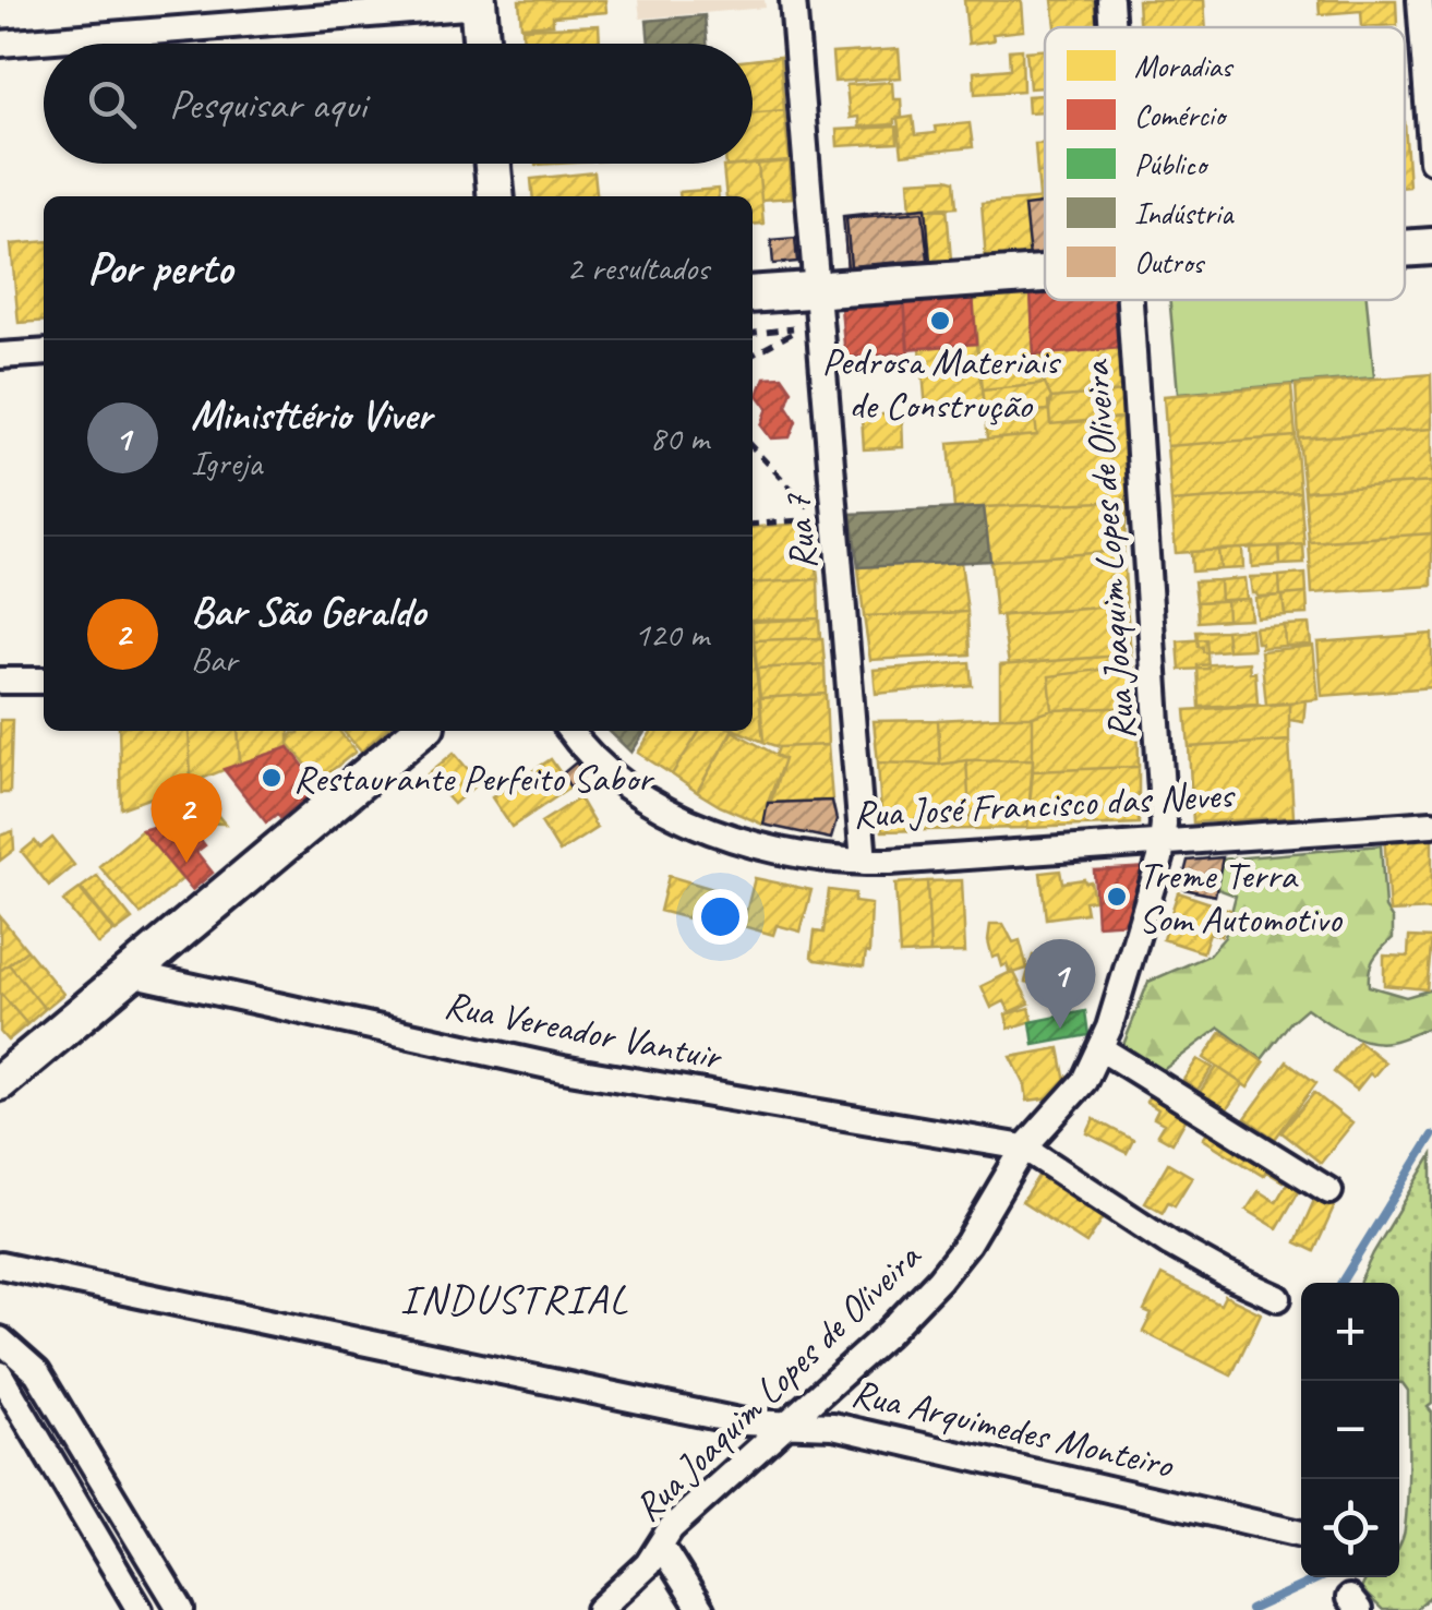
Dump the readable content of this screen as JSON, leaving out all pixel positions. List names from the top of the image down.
{
  "streets": {
    "street": [
      "Rua 7",
      "Rua Joaquim Lopes de Oliveira",
      "Rua José Francisco das Neves",
      "Rua Vereador Vantuir",
      "Rua Arquimedes Monteiro"
    ]
  },
  "crossings": [
    ["Rua 7", "Rua José Francisco das Neves"],
    ["Rua Joaquim Lopes de Oliveira", "Rua José Francisco das Neves"],
    ["Rua Joaquim Lopes de Oliveira", "Rua Vereador Vantuir"],
    ["Rua Joaquim Lopes de Oliveira", "Rua Arquimedes Monteiro"]
  ],
  "districts": ["INDUSTRIAL"],
  "places": ["Pedrosa Materiais de Construção", "Restaurante Perfeito Sabor", "Treme Terra Som Automotivo"],
  "legend": [
    "Moradias",
    "Comércio",
    "Público",
    "Indústria",
    "Outros"
  ],
  "page": {
    "search": "Pesquisar aqui",
    "heading": ["Por perto", "2 resultados"],
    "list": [
      {
        "mark": "1",
        "name": "Ministtério Viver",
        "note": "Igreja",
        "value": "80 m"
      },
      {
        "mark": "2",
        "name": "Bar São Geraldo",
        "note": "Bar",
        "value": "120 m"
      }
    ],
    "pins": ["2", "1"],
    "map_buttons": ["+", "−"]
  }
}
